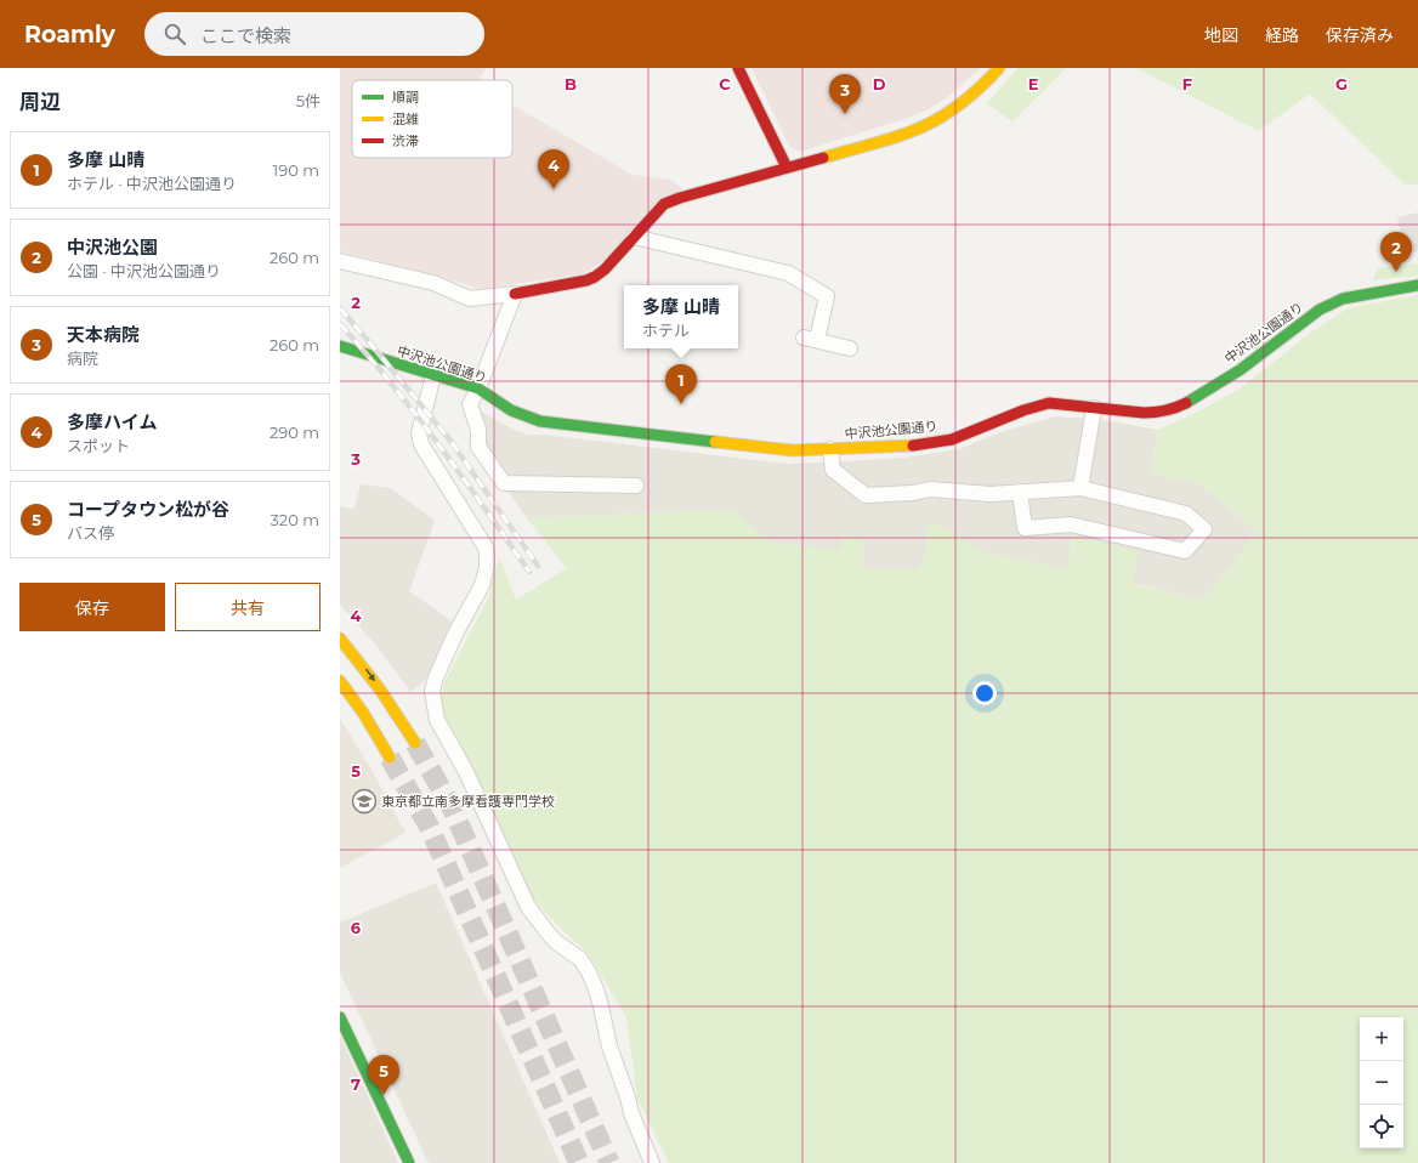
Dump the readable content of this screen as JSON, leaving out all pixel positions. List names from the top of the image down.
{
  "streets": {
    "street": ["中沢池公園通り"]
  },
  "places": {
    "school or university": ["東京都立南多摩看護専門学校"]
  },
  "legend": ["順調", "混雑", "渋滞"],
  "page": {
    "header": "Roamly",
    "search": "ここで検索",
    "nav": ["地図", "経路", "保存済み"],
    "heading": ["周辺", "5件"],
    "pins": [
      "3",
      "4",
      "2",
      "1",
      "5"
    ],
    "list": [
      {
        "mark": "1",
        "name": "多摩 山晴",
        "note": "ホテル · 中沢池公園通り",
        "value": "190 m"
      },
      {
        "mark": "2",
        "name": "中沢池公園",
        "note": "公園 · 中沢池公園通り",
        "value": "260 m"
      },
      {
        "mark": "3",
        "name": "天本病院",
        "note": "病院",
        "value": "260 m"
      },
      {
        "mark": "4",
        "name": "多摩ハイム",
        "note": "スポット",
        "value": "290 m"
      },
      {
        "mark": "5",
        "name": "コープタウン松が谷",
        "note": "バス停",
        "value": "320 m"
      }
    ],
    "popup": ["多摩 山晴", "ホテル"],
    "buttons": ["保存", "共有"],
    "map_buttons": ["+", "−"]
  },
  "grid": {
    "columns": [
      "B",
      "C",
      "D",
      "E",
      "F",
      "G"
    ],
    "rows": [
      "2",
      "3",
      "4",
      "5",
      "6",
      "7"
    ]
  }
}
